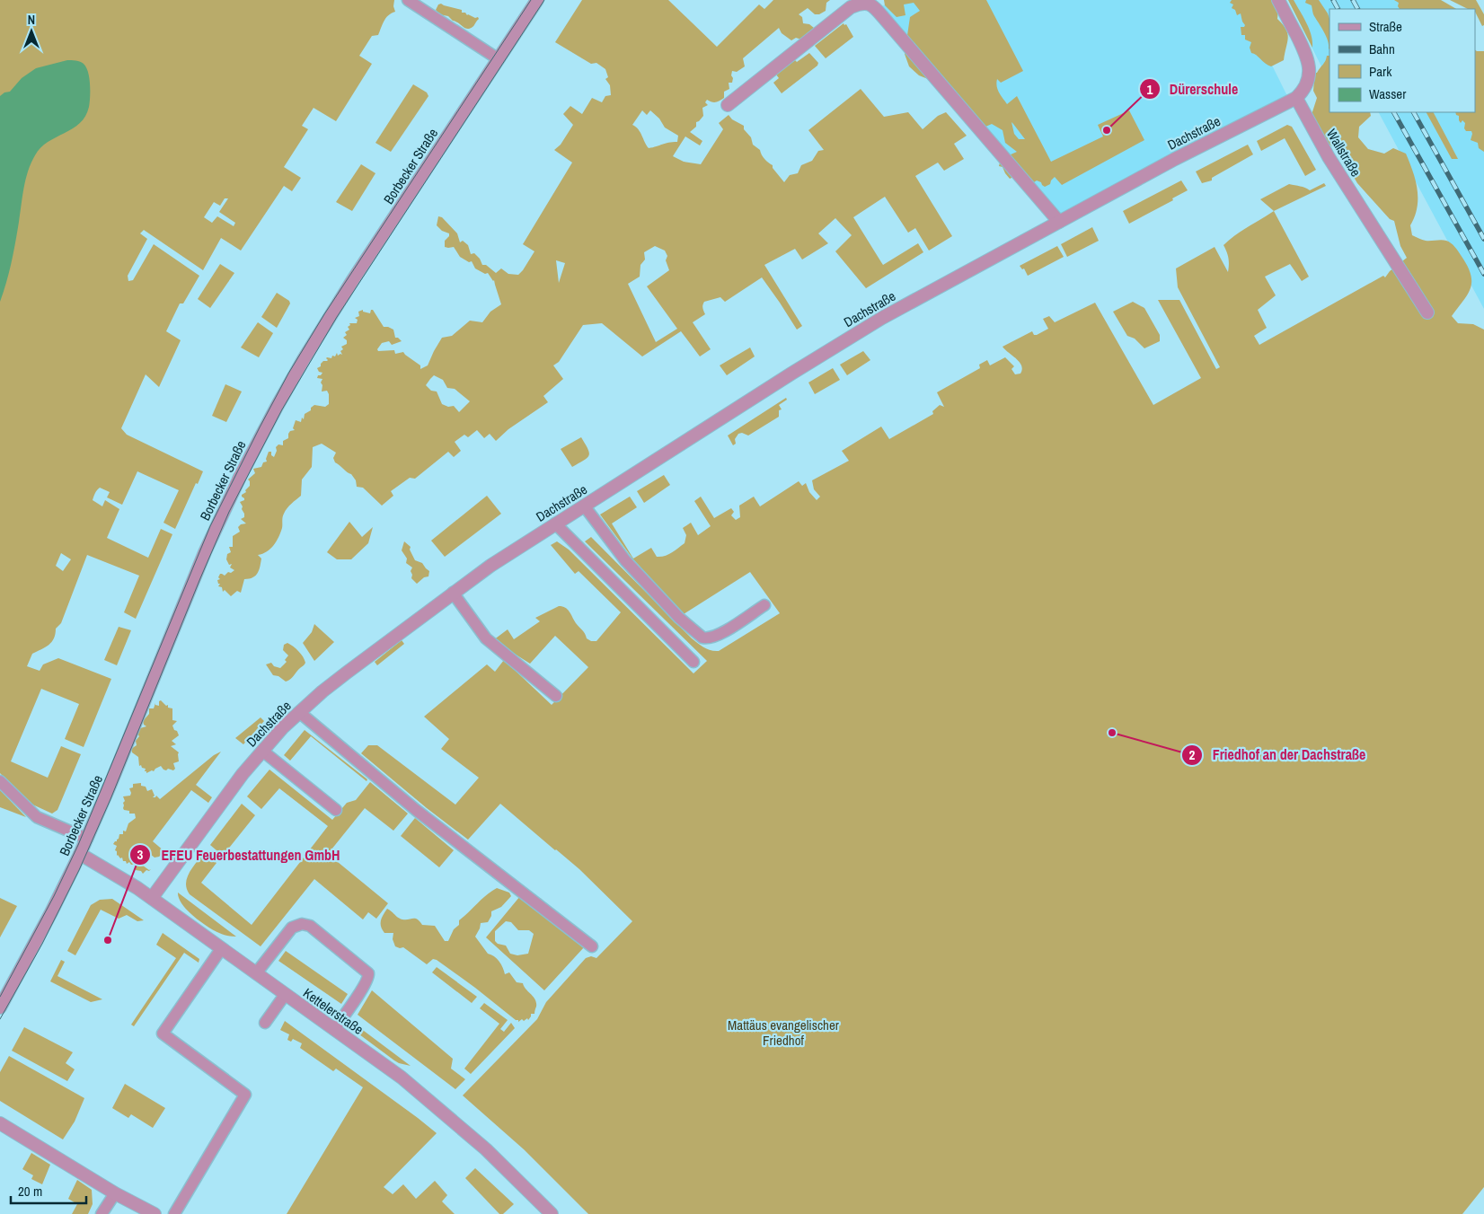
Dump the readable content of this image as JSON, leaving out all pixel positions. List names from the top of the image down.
{
  "streets": {
    "street": [
      "Dachstraße",
      "Wallstraße",
      "Borbecker Straße",
      "Kettelerstraße"
    ]
  },
  "crossings": [
    ["Dachstraße", "Wallstraße"],
    ["Dachstraße", "Kettelerstraße"],
    ["Borbecker Straße", "Kettelerstraße"]
  ],
  "parks": ["Mattäus evangelischer Friedhof"],
  "places": ["Dürerschule", "Friedhof an der Dachstraße", "EFEU Feuerbestattungen GmbH"],
  "legend": [
    "Straße",
    "Bahn",
    "Park",
    "Wasser"
  ],
  "scale_bar": "20 m",
  "north": "top"
}
